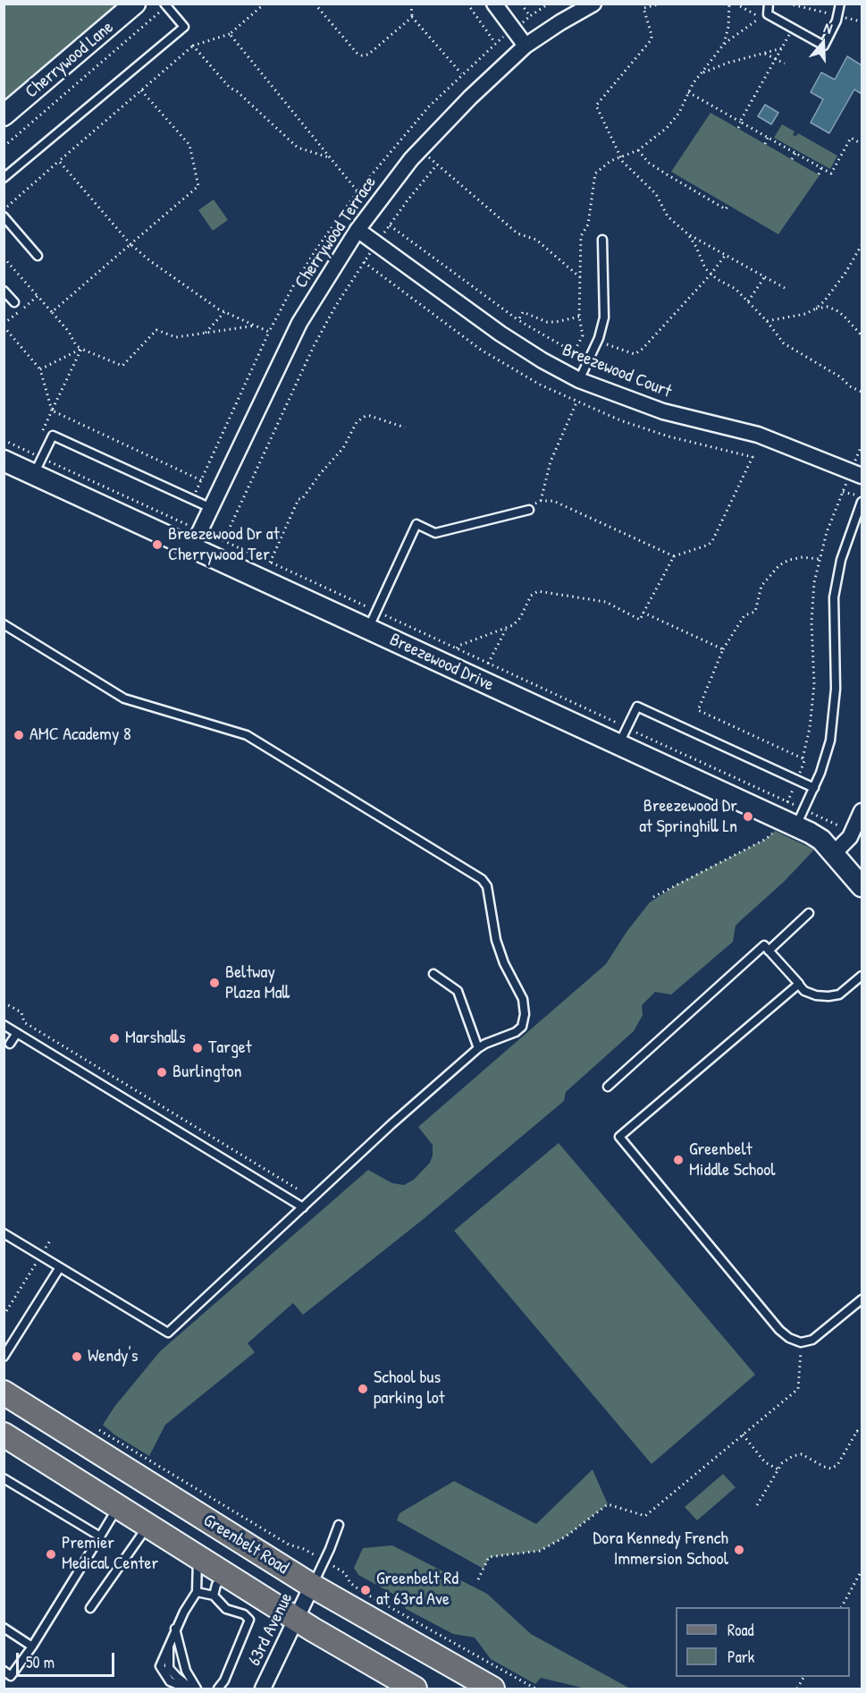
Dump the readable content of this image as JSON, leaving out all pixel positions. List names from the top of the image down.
{
  "streets": {
    "main road": ["Greenbelt Road"],
    "street": [
      "Cherrywood Lane",
      "Cherrywood Terrace",
      "Breezewood Court",
      "Breezewood Drive",
      "63rd Avenue"
    ]
  },
  "crossings": [
    ["Cherrywood Terrace", "Breezewood Court"],
    ["Cherrywood Terrace", "Breezewood Drive"],
    ["Greenbelt Road", "63rd Avenue"]
  ],
  "places": [
    "Breezewood Dr at Cherrywood Ter",
    "AMC Academy 8",
    "Breezewood Dr at Springhill Ln",
    "Beltway Plaza Mall",
    "Marshalls",
    "Target",
    "Burlington",
    "Greenbelt Middle School",
    "Wendy's",
    "School bus parking lot",
    "Dora Kennedy French Immersion School",
    "Premier Medical Center",
    "Greenbelt Rd at 63rd Ave"
  ],
  "legend": ["Road", "Park"],
  "scale_bar": "50 m",
  "north": "top"
}
